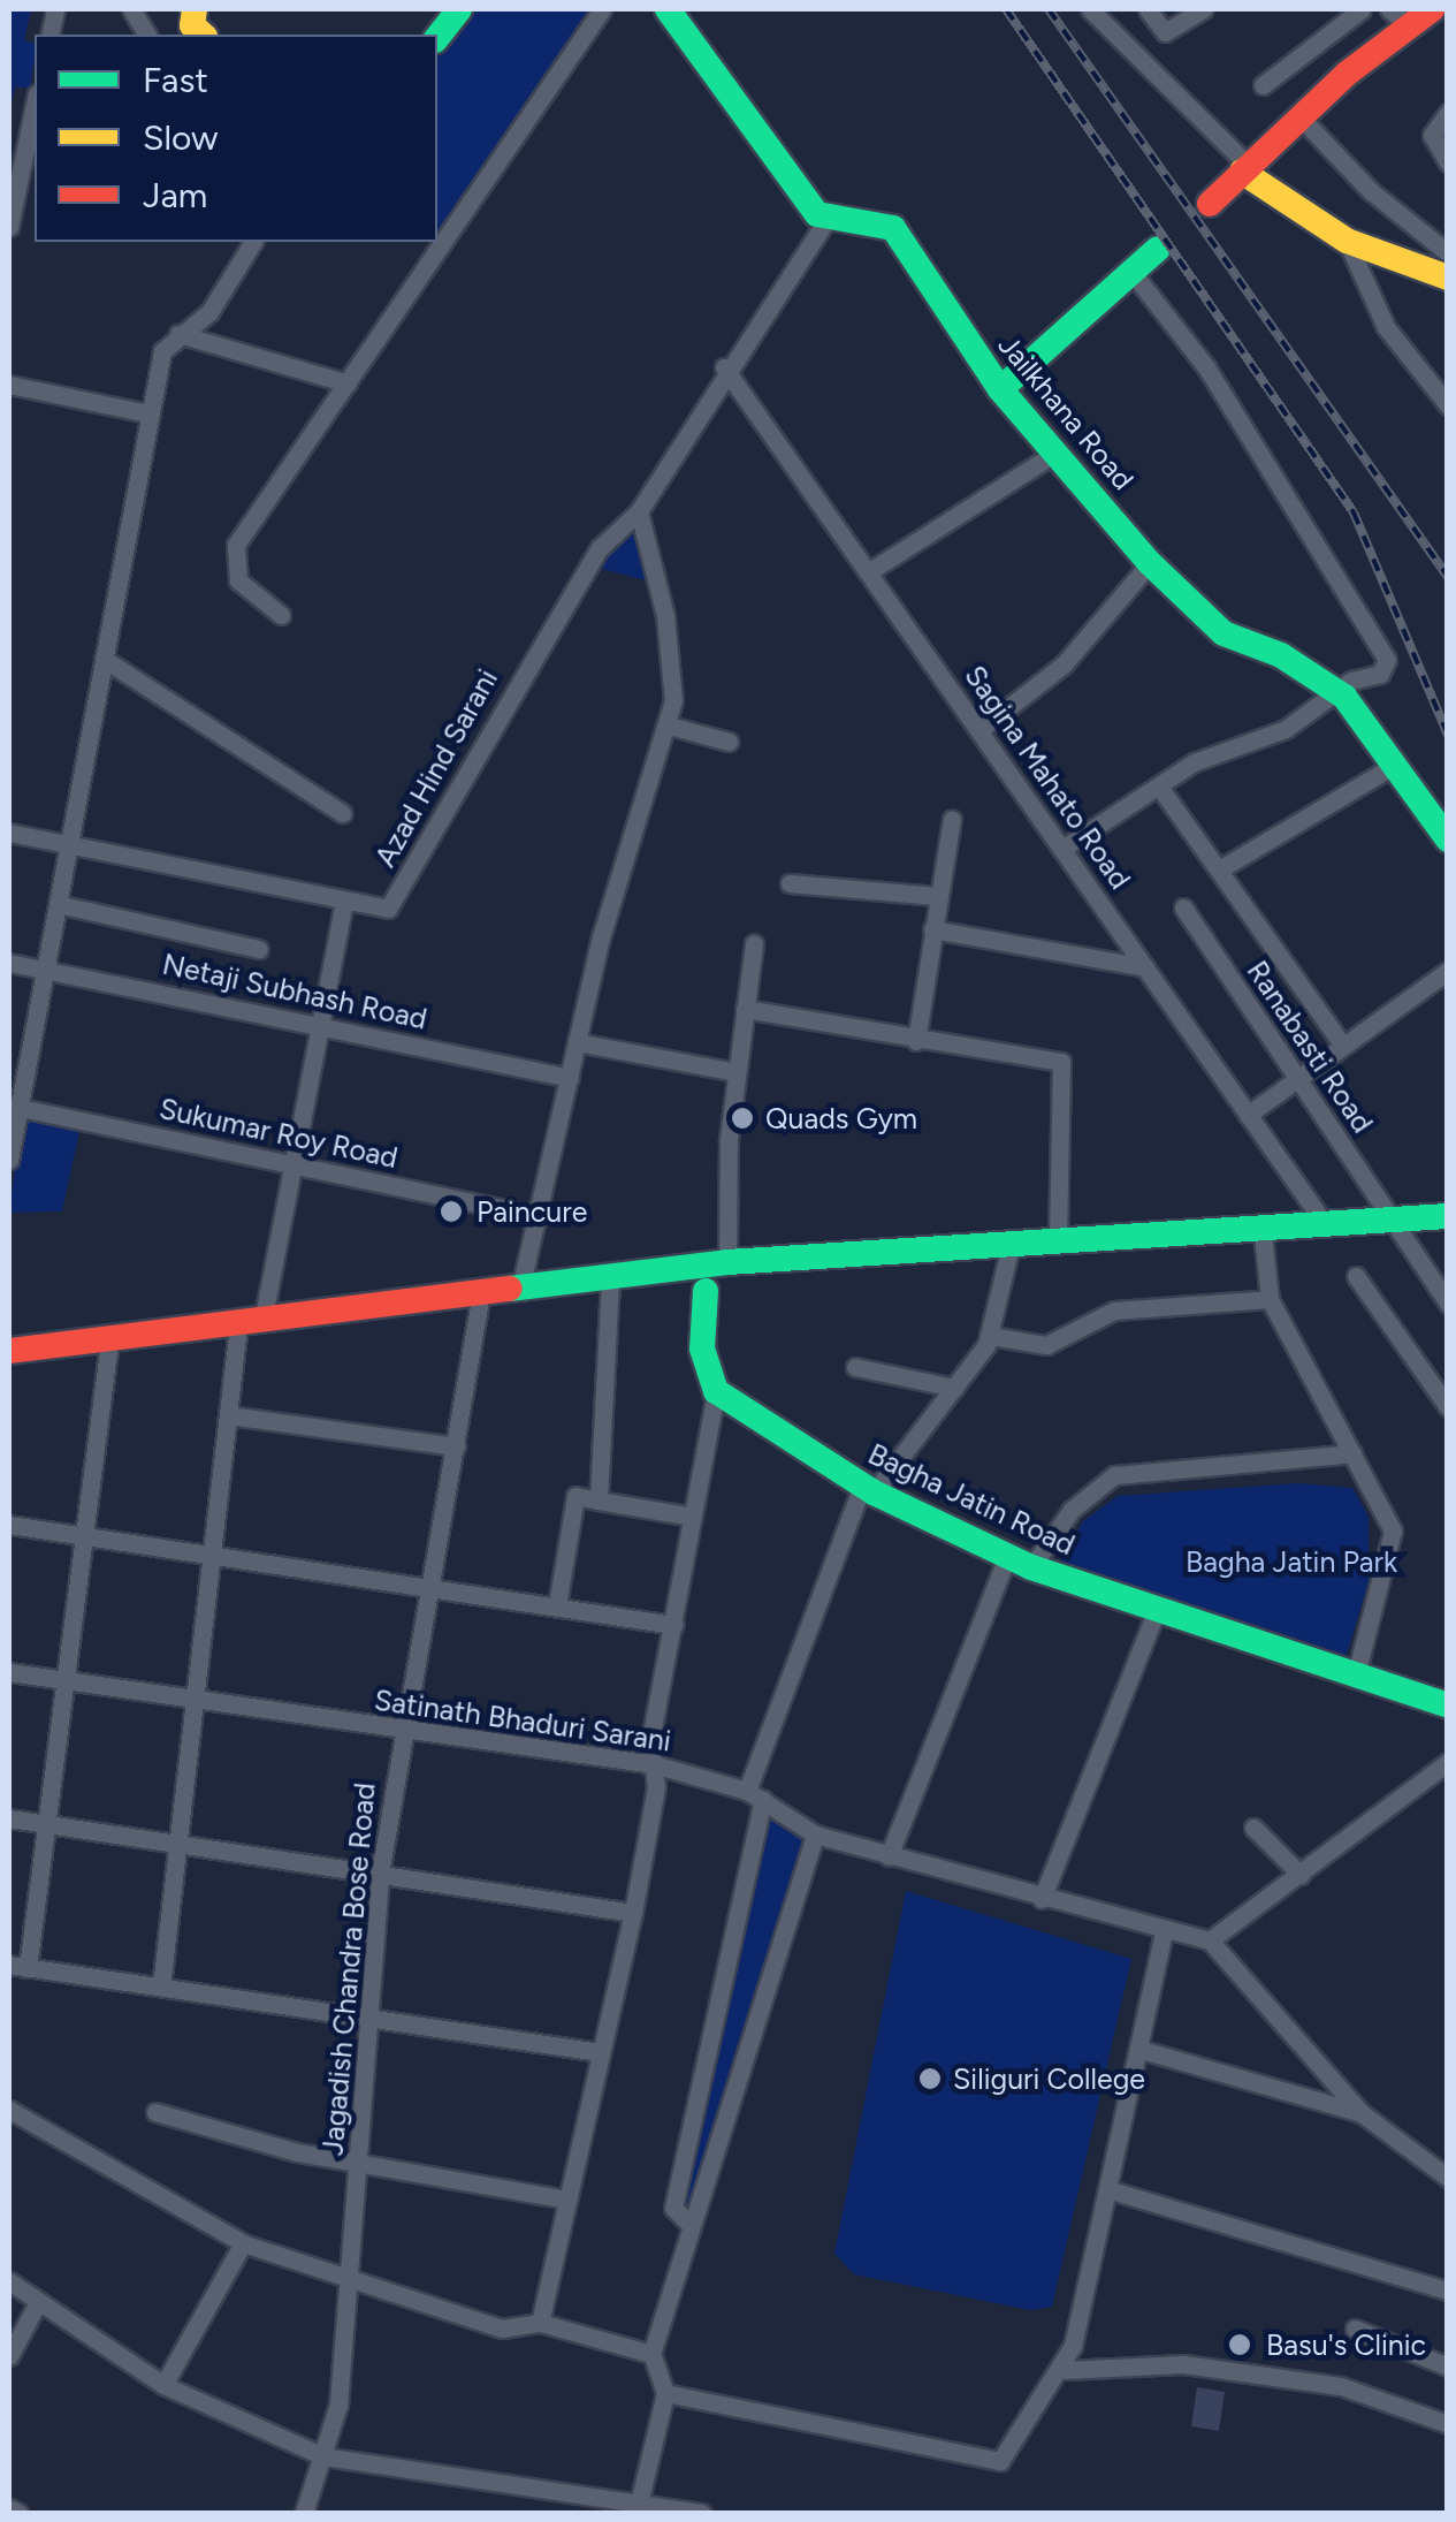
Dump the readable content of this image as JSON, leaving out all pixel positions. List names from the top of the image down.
{
  "streets": {
    "street": [
      "Jailkhana Road",
      "Azad Hind Sarani",
      "Sagina Mahato Road",
      "Netaji Subhash Road",
      "Ranabasti Road",
      "Sukumar Roy Road",
      "Bagha Jatin Road",
      "Satinath Bhaduri Sarani",
      "Jagadish Chandra Bose Road"
    ]
  },
  "crossings": [
    ["Satinath Bhaduri Sarani", "Jagadish Chandra Bose Road"]
  ],
  "parks": ["Bagha Jatin Park"],
  "places": [
    "Quads Gym",
    "Paincure",
    "Siliguri College",
    "Basu's Clinic"
  ],
  "legend": ["Fast", "Slow", "Jam"]
}
